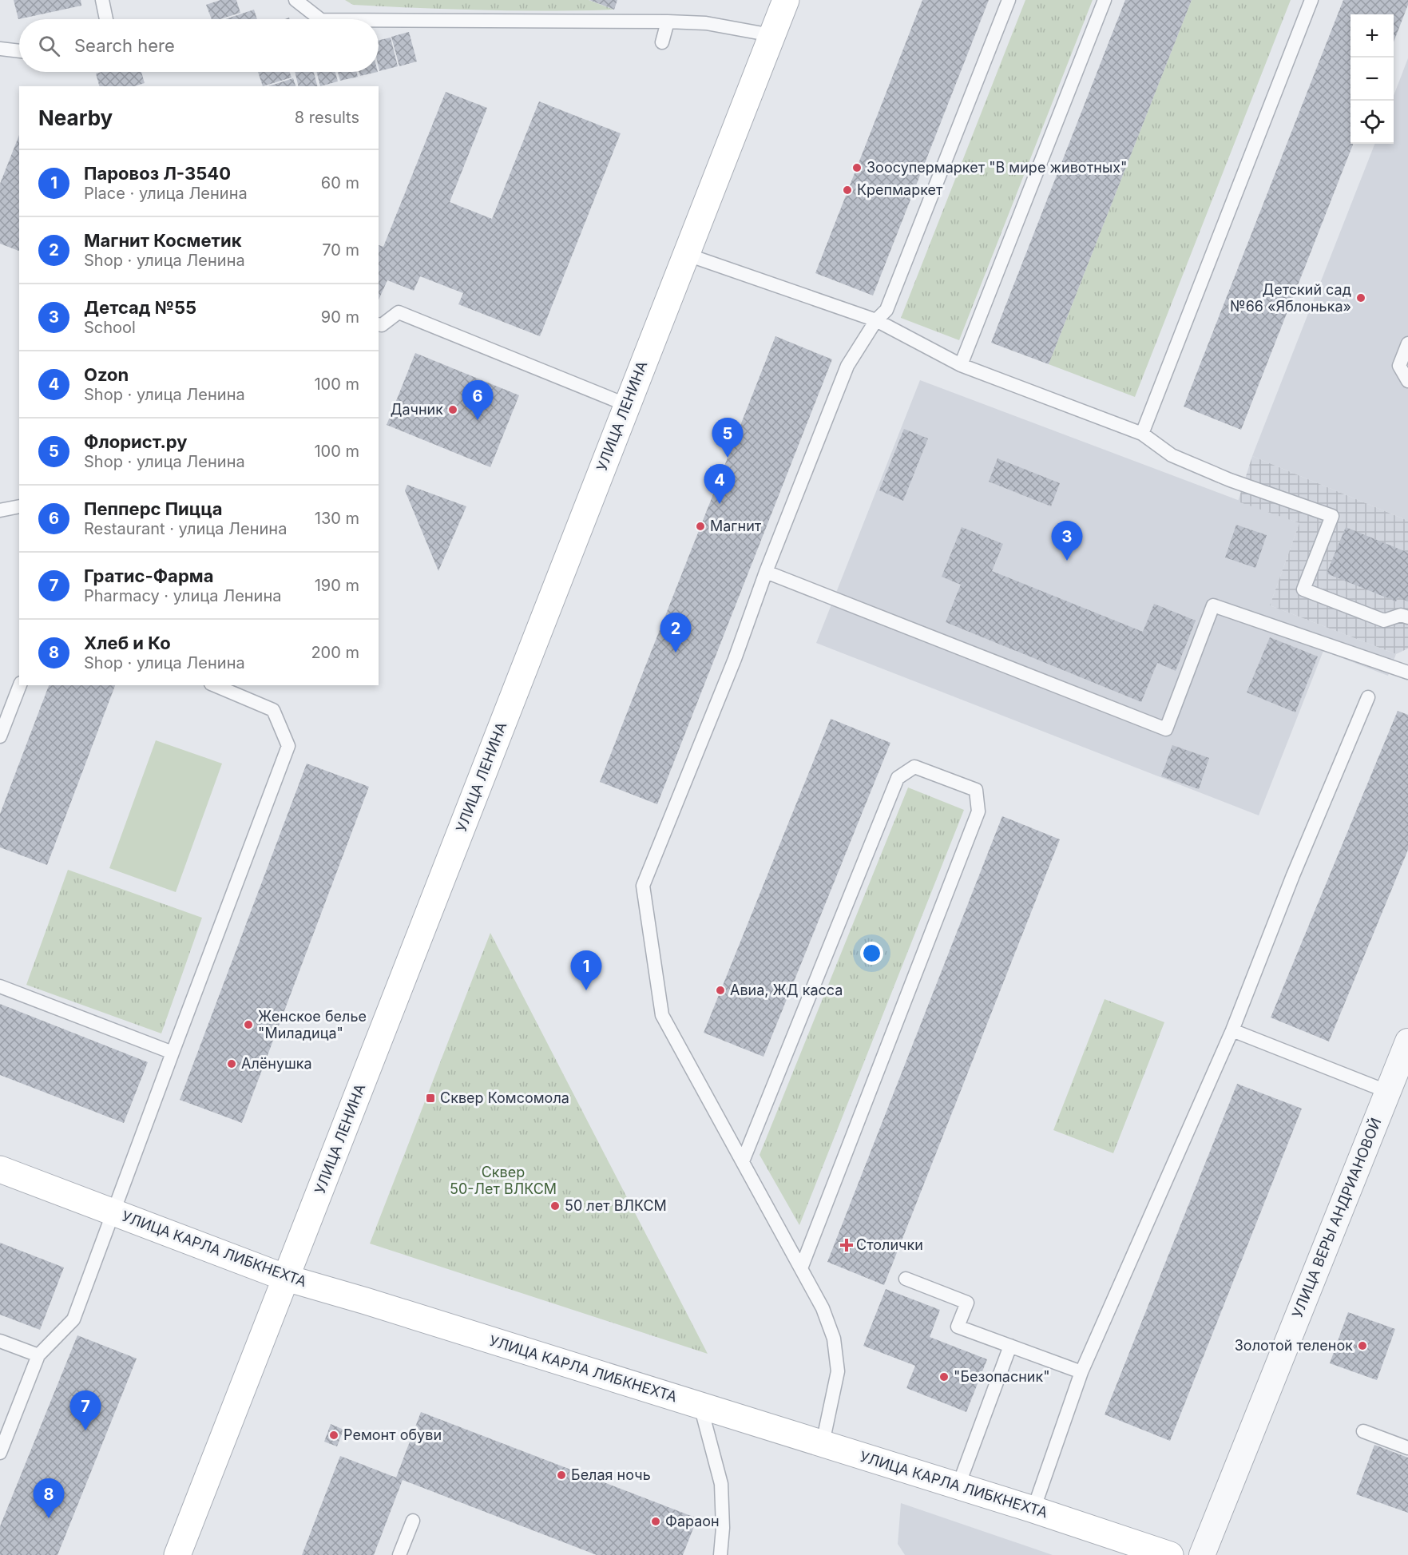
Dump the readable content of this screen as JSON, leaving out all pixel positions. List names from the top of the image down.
{
  "streets": {
    "main road": ["УЛИЦА ЛЕНИНА", "УЛИЦА КАРЛА ЛИБКНЕХТА"],
    "street": ["УЛИЦА ВЕРЫ АНДРИАНОВОЙ"]
  },
  "crossings": [
    ["УЛИЦА ЛЕНИНА", "УЛИЦА КАРЛА ЛИБКНЕХТА"]
  ],
  "parks": ["Сквер 50-Лет ВЛКСМ"],
  "places": {
    "other": [
      "Зоосупермаркет \"В мире животных\"",
      "Крепмаркет",
      "Детский сад №66 «Яблонька»",
      "Дачник",
      "Магнит",
      "Авиа, ЖД касса",
      "Женское белье \"Миладица\"",
      "Алёнушка",
      "50 лет ВЛКСМ",
      "Золотой теленок",
      "\"Безопасник\"",
      "Ремонт обуви",
      "Белая ночь",
      "Фараон"
    ],
    "transit": ["Сквер Комсомола"],
    "health": ["Столички"]
  },
  "page": {
    "map_buttons": ["+", "−"],
    "search": "Search here",
    "heading": ["Nearby", "8 results"],
    "list": [
      {
        "mark": "1",
        "name": "Паровоз Л-3540",
        "note": "Place · улица Ленина",
        "value": "60 m"
      },
      {
        "mark": "2",
        "name": "Магнит Косметик",
        "note": "Shop · улица Ленина",
        "value": "70 m"
      },
      {
        "mark": "3",
        "name": "Детсад №55",
        "note": "School",
        "value": "90 m"
      },
      {
        "mark": "4",
        "name": "Ozon",
        "note": "Shop · улица Ленина",
        "value": "100 m"
      },
      {
        "mark": "5",
        "name": "Флорист.ру",
        "note": "Shop · улица Ленина",
        "value": "100 m"
      },
      {
        "mark": "6",
        "name": "Пепперс Пицца",
        "note": "Restaurant · улица Ленина",
        "value": "130 m"
      },
      {
        "mark": "7",
        "name": "Гратис-Фарма",
        "note": "Pharmacy · улица Ленина",
        "value": "190 m"
      },
      {
        "mark": "8",
        "name": "Хлеб и Ко",
        "note": "Shop · улица Ленина",
        "value": "200 m"
      }
    ],
    "pins": [
      "6",
      "5",
      "4",
      "3",
      "2",
      "1",
      "7",
      "8"
    ]
  }
}
